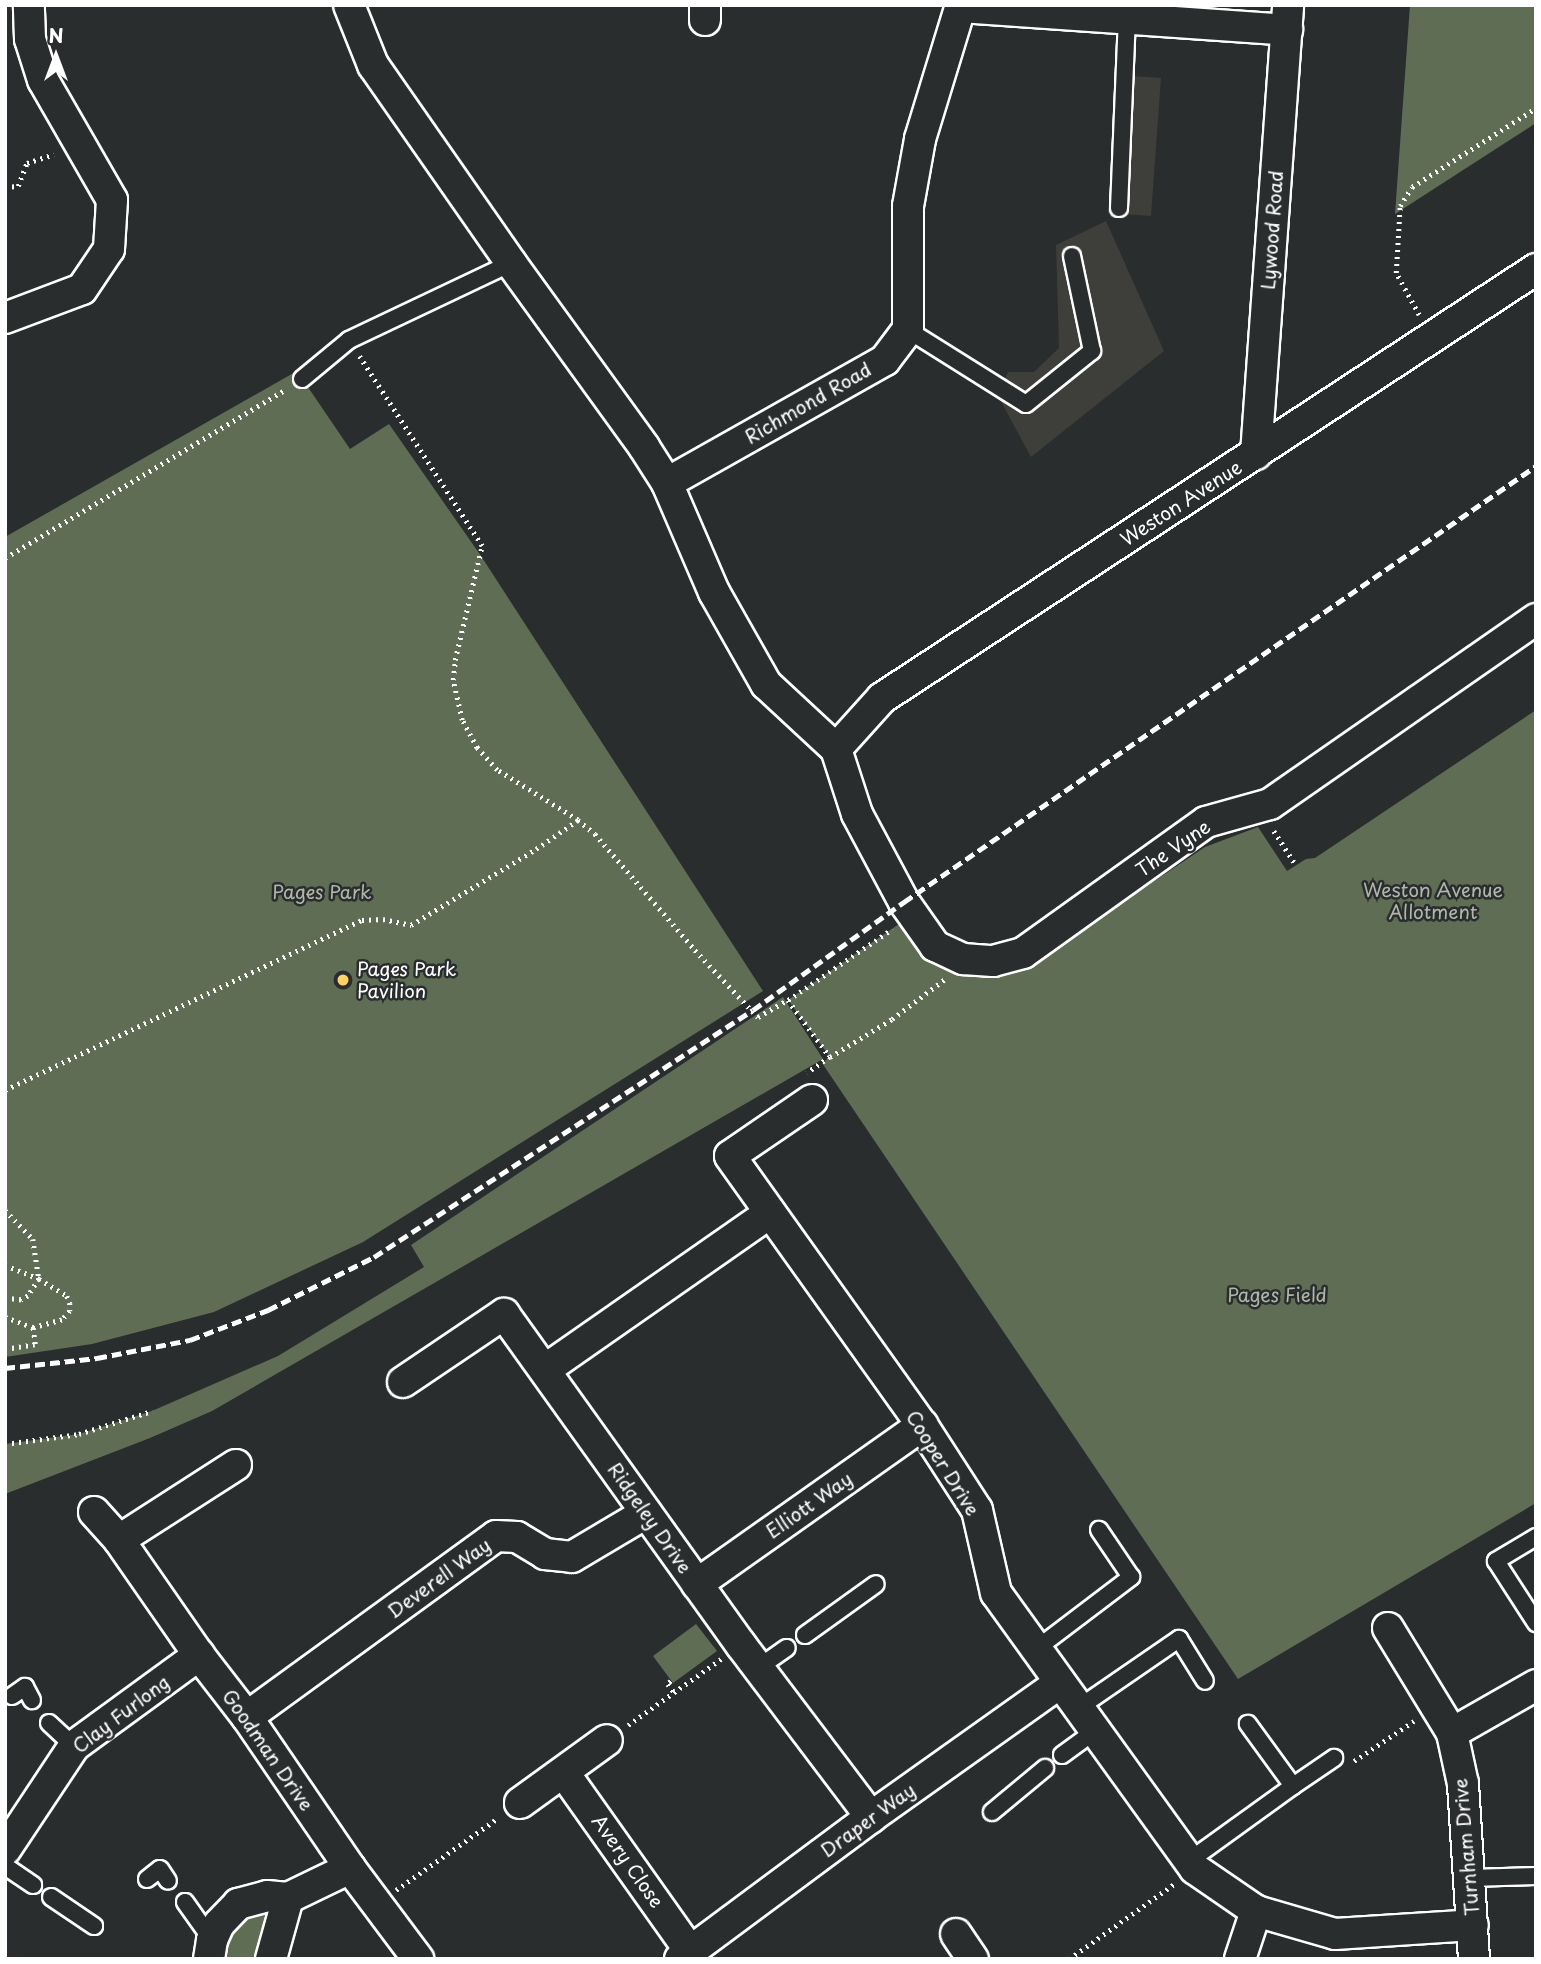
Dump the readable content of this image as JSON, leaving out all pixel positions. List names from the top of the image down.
{
  "streets": {
    "street": [
      "Lywood Road",
      "Richmond Road",
      "Weston Avenue",
      "The Vyne",
      "Cooper Drive",
      "Elliott Way",
      "Ridgeley Drive",
      "Deverell Way",
      "Clay Furlong",
      "Goodman Drive",
      "Draper Way",
      "Turnham Drive",
      "Avery Close"
    ]
  },
  "crossings": [
    ["Lywood Road", "Weston Avenue"],
    ["Weston Avenue", "The Vyne"],
    ["Cooper Drive", "Elliott Way"],
    ["Cooper Drive", "Draper Way"],
    ["Cooper Drive", "Turnham Drive"],
    ["Elliott Way", "Ridgeley Drive"],
    ["Ridgeley Drive", "Deverell Way"],
    ["Ridgeley Drive", "Draper Way"],
    ["Deverell Way", "Goodman Drive"],
    ["Clay Furlong", "Goodman Drive"],
    ["Draper Way", "Avery Close"]
  ],
  "parks": ["Weston Avenue Allotment", "Pages Park", "Pages Field"],
  "places": ["Pages Park Pavilion"],
  "north": "top"
}
